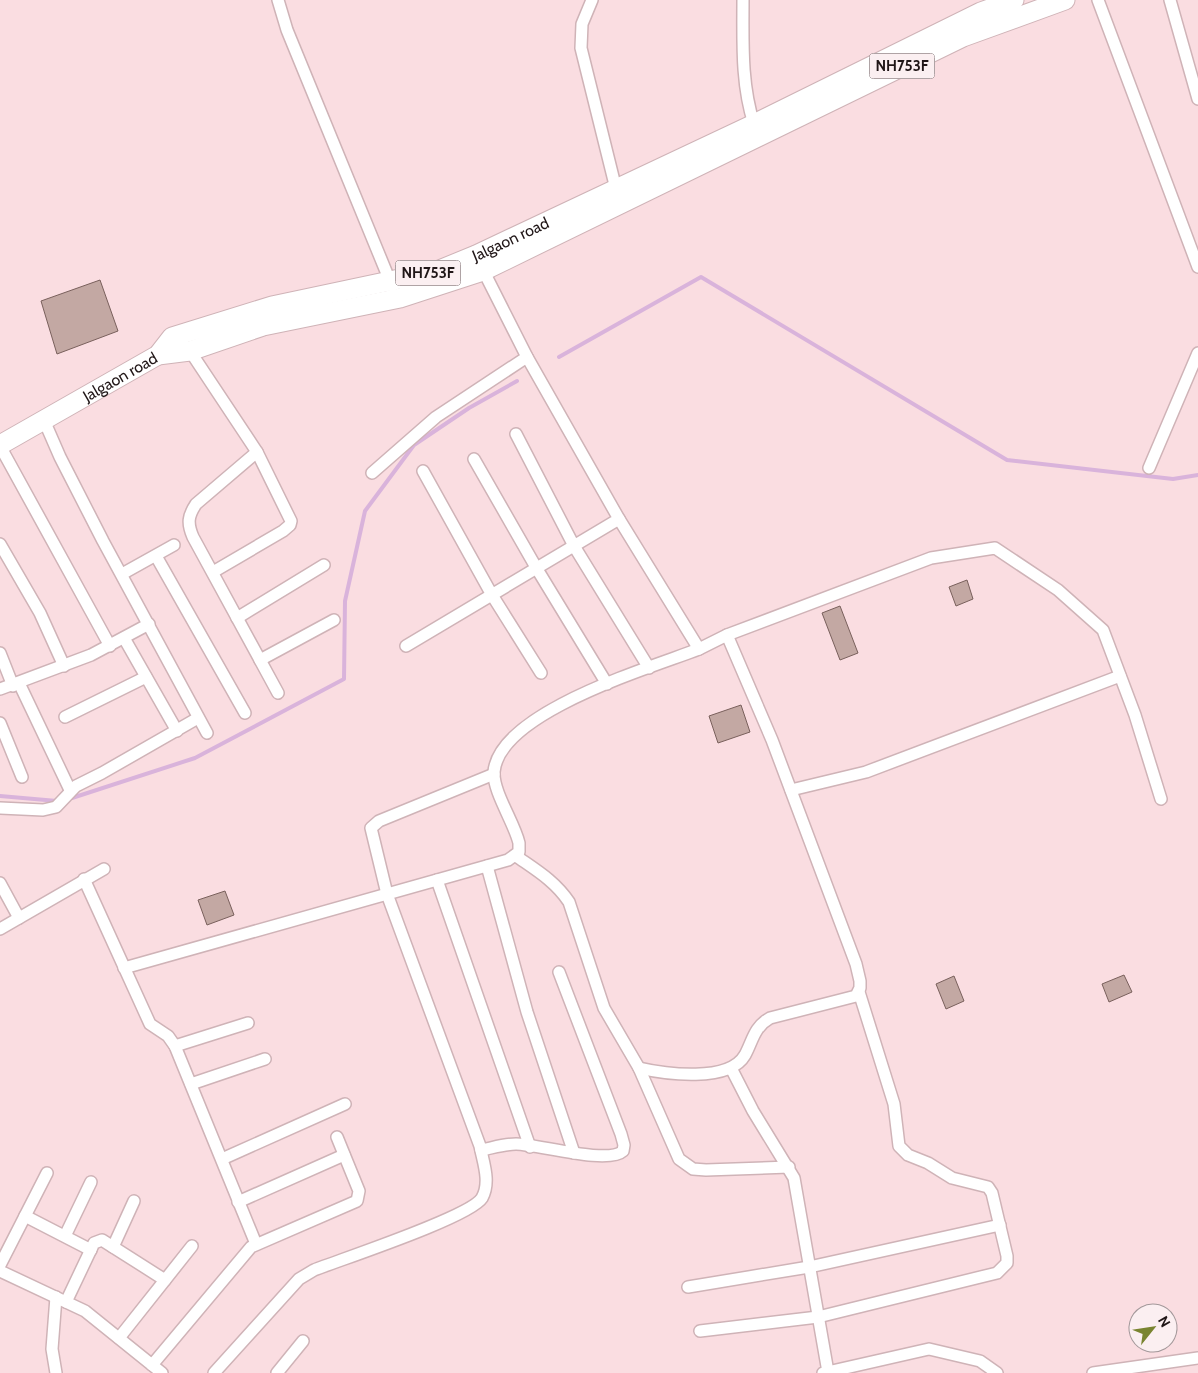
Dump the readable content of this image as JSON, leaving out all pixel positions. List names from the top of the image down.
{
  "streets": {
    "highway": ["NH753F", "Jalgaon road"]
  },
  "crossings": [
    ["NH753F", "Jalgaon road"]
  ],
  "north": "top right"
}
